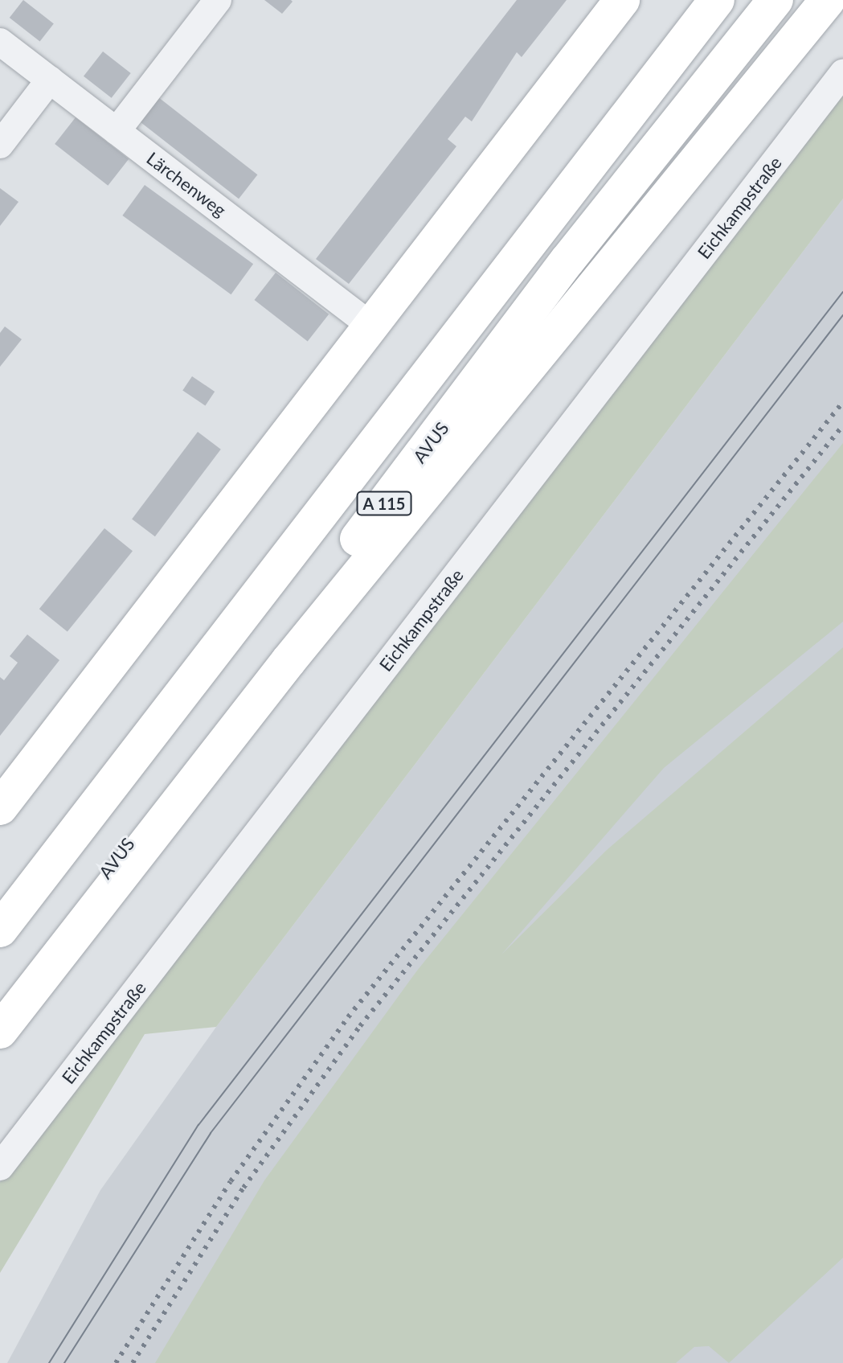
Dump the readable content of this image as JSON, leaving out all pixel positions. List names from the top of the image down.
{
  "streets": {
    "main road": ["AVUS", "A 115"],
    "street": ["Lärchenweg", "Eichkampstraße"]
  }
}
